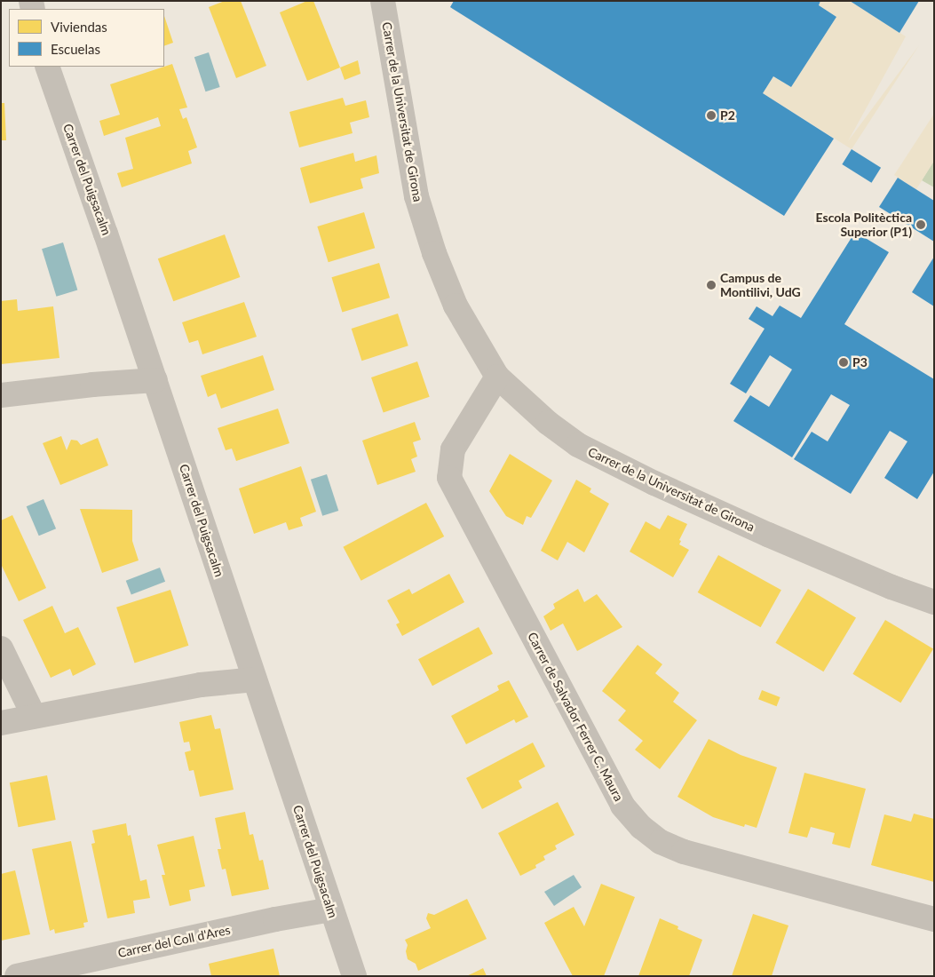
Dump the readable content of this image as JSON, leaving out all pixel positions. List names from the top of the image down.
{
  "streets": {
    "street": [
      "Carrer de la Universitat de Girona",
      "Carrer del Puigsacalm",
      "Carrer de Salvador Ferrer C. Maura",
      "Carrer del Coll d'Ares"
    ]
  },
  "crossings": [
    ["Carrer de la Universitat de Girona", "Carrer de Salvador Ferrer C. Maura"],
    ["Carrer del Puigsacalm", "Carrer del Coll d'Ares"]
  ],
  "places": [
    "P2",
    "Escola Politèctica Superior (P1)",
    "Campus de Montilivi, UdG",
    "P3"
  ],
  "legend": ["Viviendas", "Escuelas"]
}
